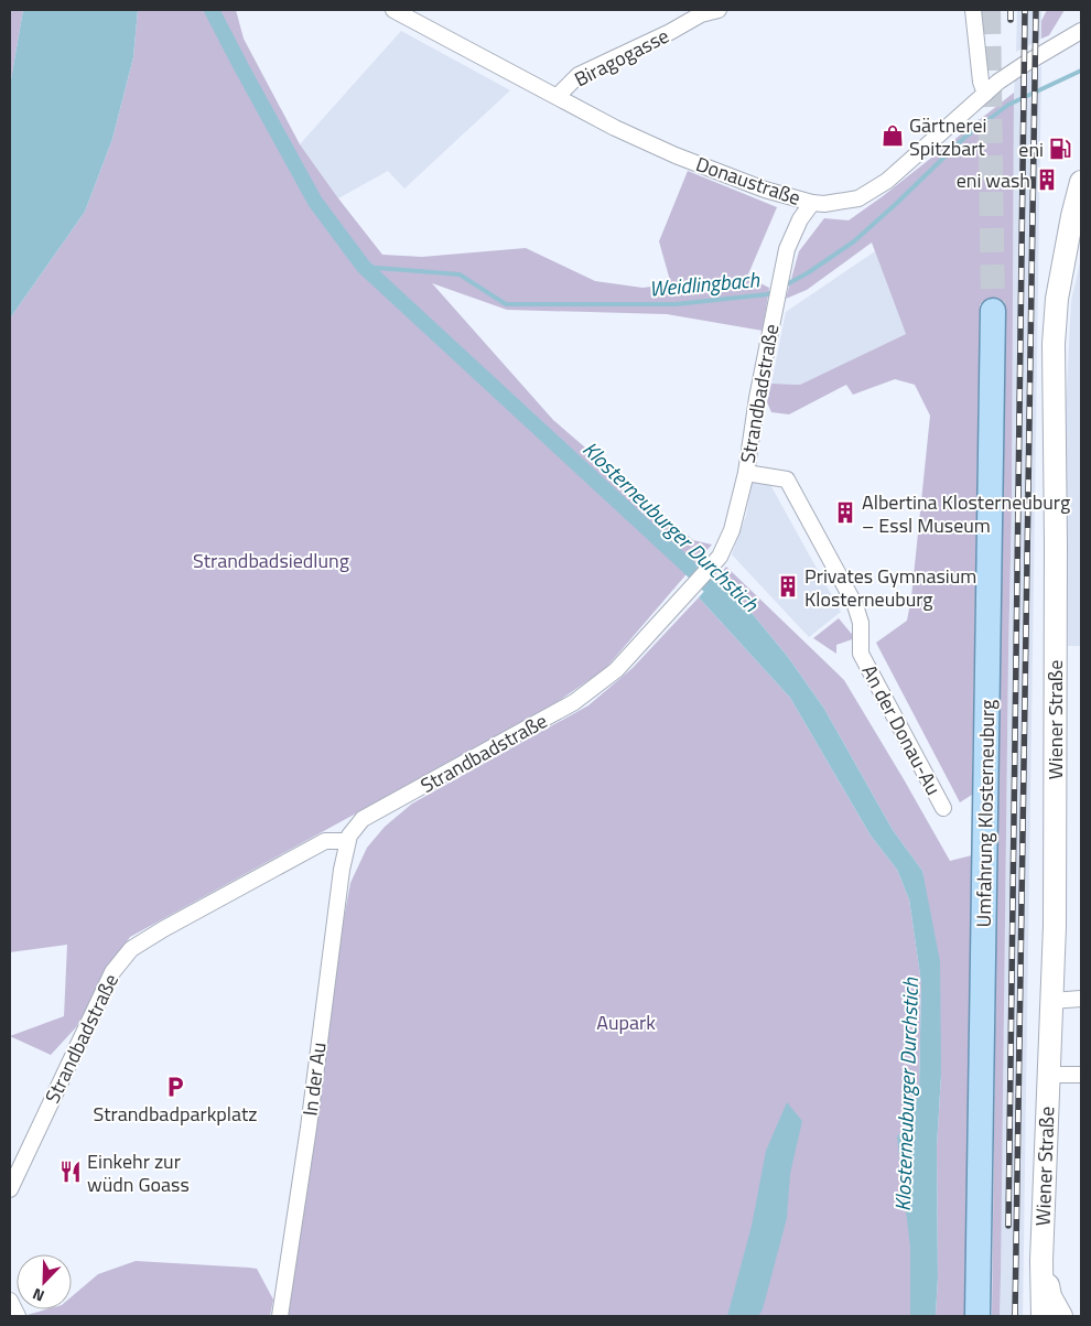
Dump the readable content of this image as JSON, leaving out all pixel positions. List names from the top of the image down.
{
  "streets": {
    "main road": ["Umfahrung Klosterneuburg"],
    "street": [
      "Biragogasse",
      "Donaustraße",
      "Strandbadstraße",
      "Wiener Straße",
      "An der Donau-Au",
      "In der Au"
    ]
  },
  "crossings": [
    ["Biragogasse", "Donaustraße"],
    ["Donaustraße", "Strandbadstraße"],
    ["Strandbadstraße", "An der Donau-Au"],
    ["Strandbadstraße", "In der Au"]
  ],
  "water": ["Weidlingbach", "Klosterneuburger Durchstich"],
  "parks": ["Strandbadsiedlung", "Aupark"],
  "places": {
    "shop": ["Gärtnerei Spitzbart"],
    "fuel station": ["eni"],
    "building": ["eni wash", "Albertina Klosterneuburg – Essl Museum", "Privates Gymnasium Klosterneuburg"],
    "parking": ["Strandbadparkplatz"],
    "restaurant": ["Einkehr zur wüdn Goass"]
  },
  "north": "bottom left"
}
